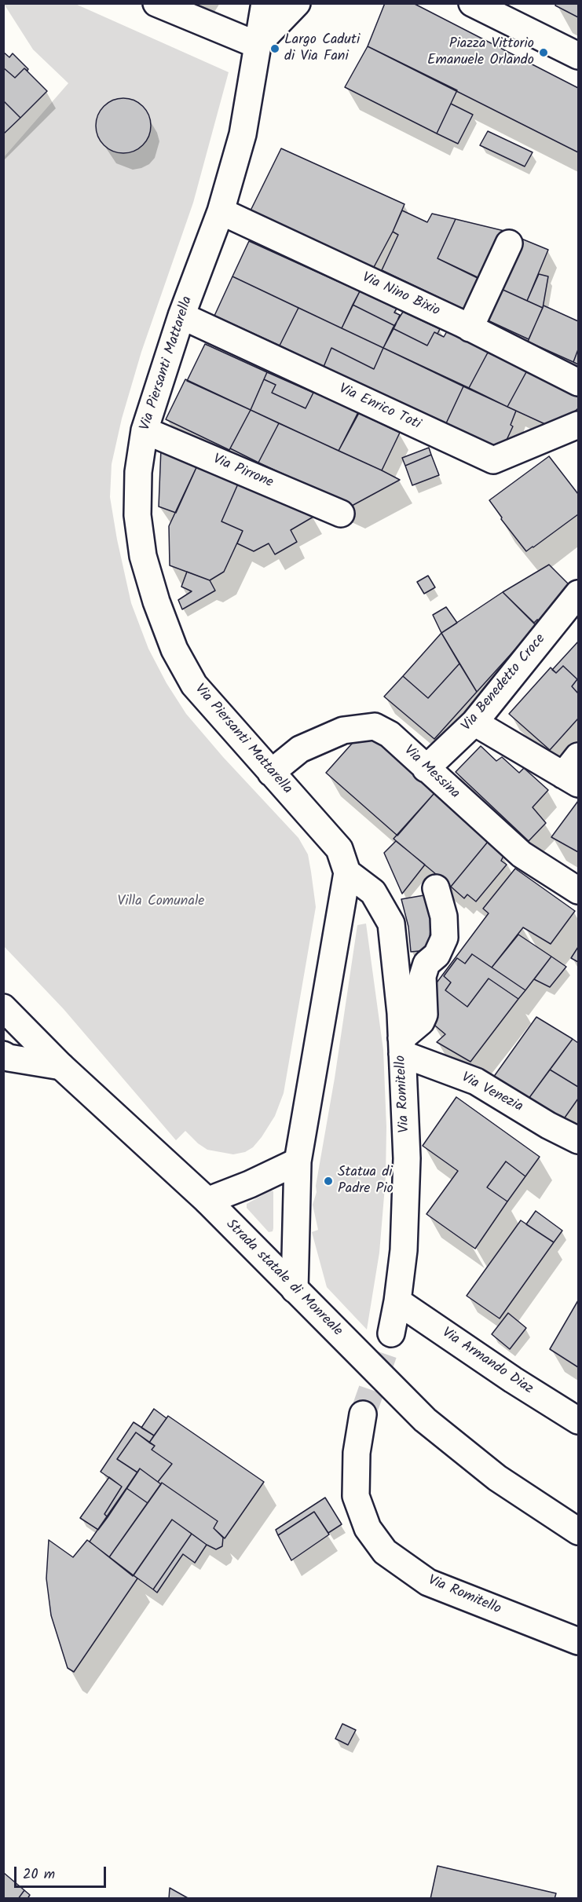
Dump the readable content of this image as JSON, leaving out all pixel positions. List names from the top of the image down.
{
  "streets": {
    "street": [
      "Via Nino Bixio",
      "Via Piersanti Mattarella",
      "Via Enrico Toti",
      "Via Pirrone",
      "Via Benedetto Croce",
      "Via Messina",
      "Via Venezia",
      "Via Romitello",
      "Strada statale di Monreale",
      "Via Armando Diaz"
    ]
  },
  "crossings": [
    ["Via Nino Bixio", "Via Piersanti Mattarella"],
    ["Via Piersanti Mattarella", "Via Enrico Toti"],
    ["Via Piersanti Mattarella", "Via Pirrone"],
    ["Via Piersanti Mattarella", "Via Messina"],
    ["Via Piersanti Mattarella", "Via Romitello"],
    ["Via Piersanti Mattarella", "Strada statale di Monreale"],
    ["Via Benedetto Croce", "Via Messina"],
    ["Via Venezia", "Via Romitello"],
    ["Via Romitello", "Via Armando Diaz"]
  ],
  "parks": ["Villa Comunale"],
  "places": ["Largo Caduti di Via Fani", "Piazza Vittorio Emanuele Orlando", "Statua di Padre Pio"],
  "scale_bar": "20 m"
}
